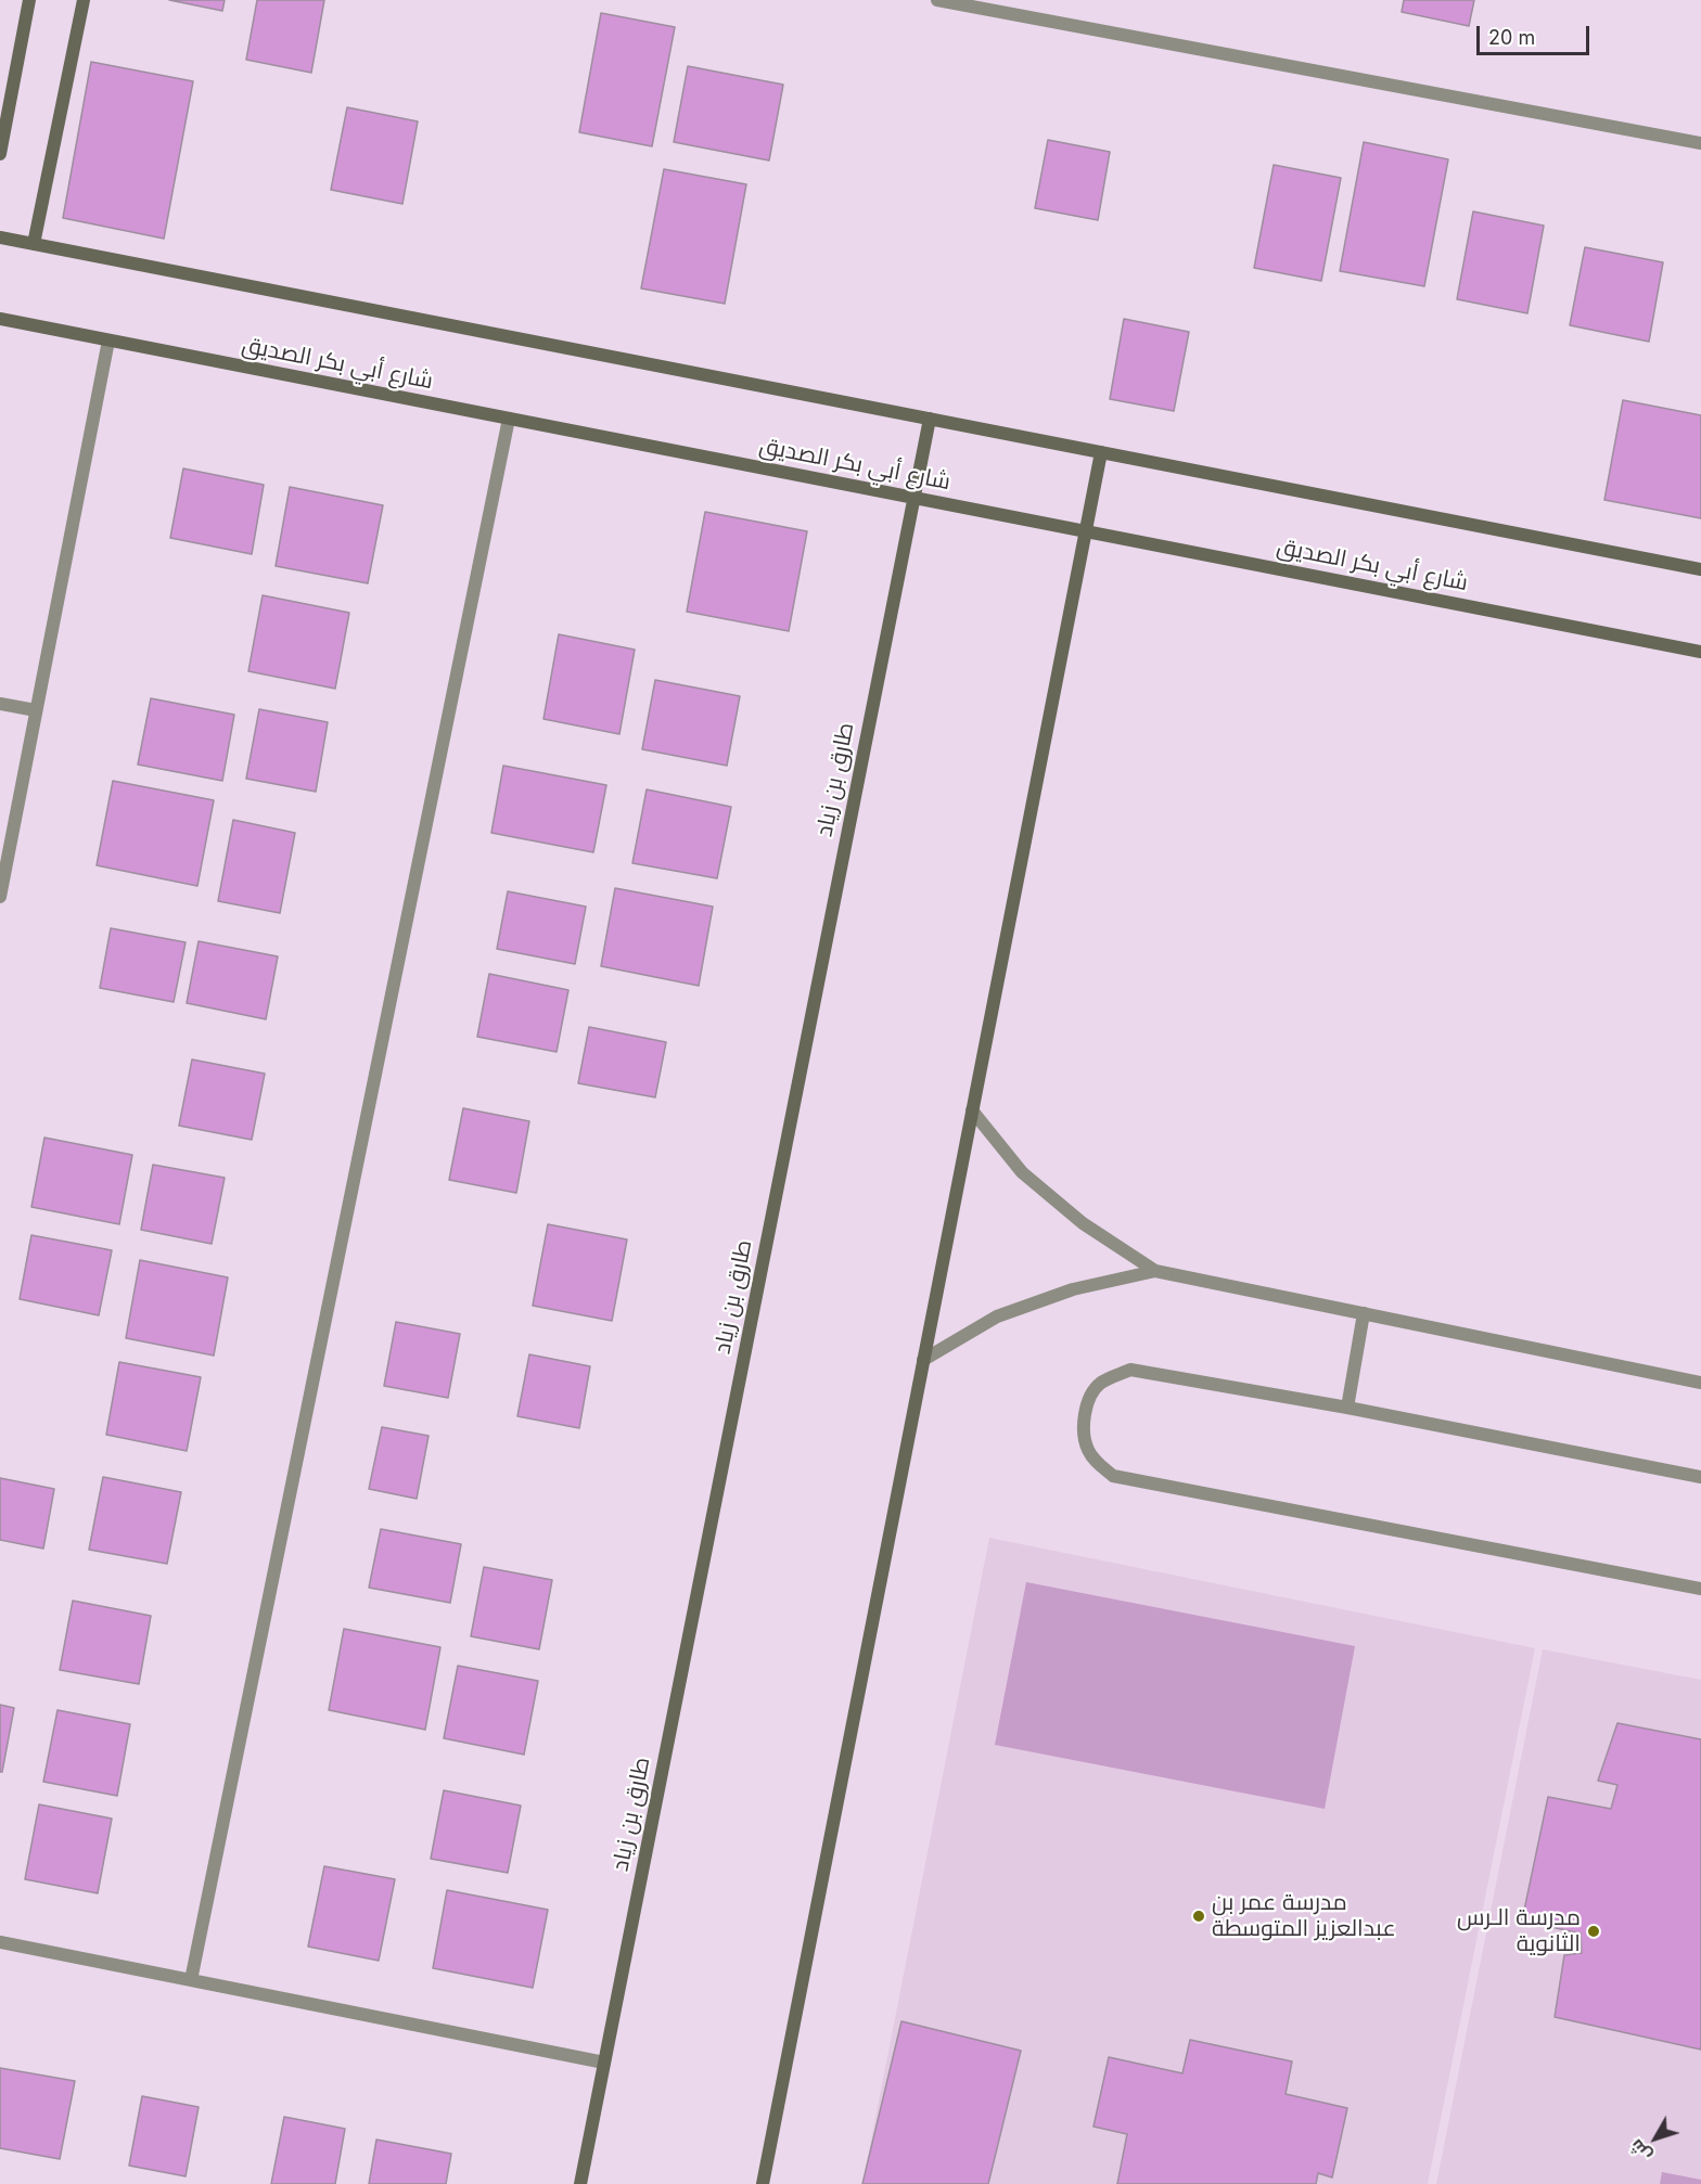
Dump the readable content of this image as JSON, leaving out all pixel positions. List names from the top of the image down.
{
  "streets": {
    "street": ["شارع أبي بكر الصديق", "طارق بن زياد"]
  },
  "crossings": [
    ["شارع أبي بكر الصديق", "طارق بن زياد"]
  ],
  "places": ["مدرسة عمر بن عبدالعزيز المتوسطة", "مدرسة الـرس الثانوية"],
  "scale_bar": "20 m",
  "north": "bottom left"
}
